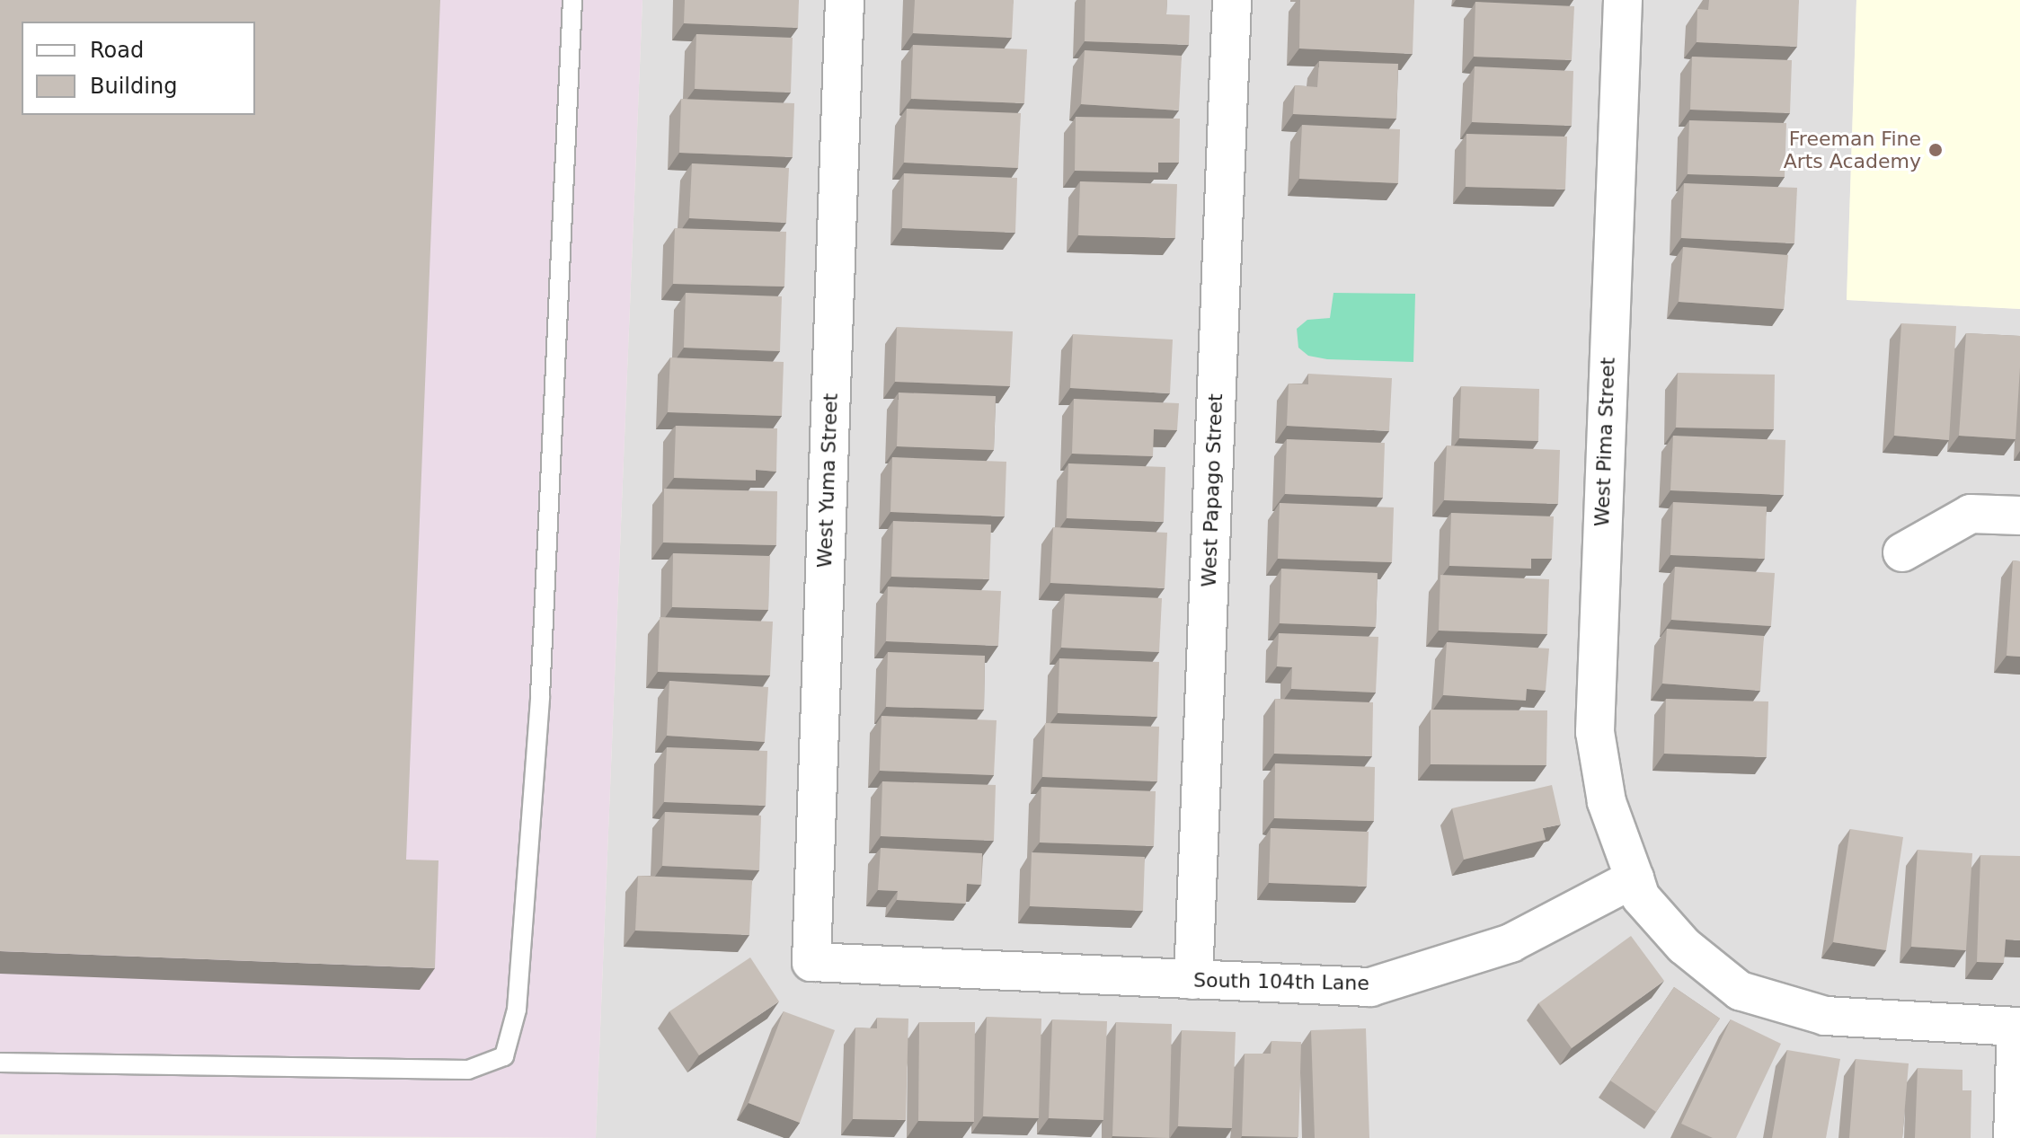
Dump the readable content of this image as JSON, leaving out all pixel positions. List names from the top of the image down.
{
  "streets": {
    "street": [
      "West Pima Street",
      "West Yuma Street",
      "West Papago Street",
      "South 104th Lane"
    ]
  },
  "crossings": [
    ["West Pima Street", "South 104th Lane"],
    ["West Yuma Street", "South 104th Lane"],
    ["West Papago Street", "South 104th Lane"]
  ],
  "places": ["Freeman Fine Arts Academy"],
  "legend": ["Road", "Building"]
}
